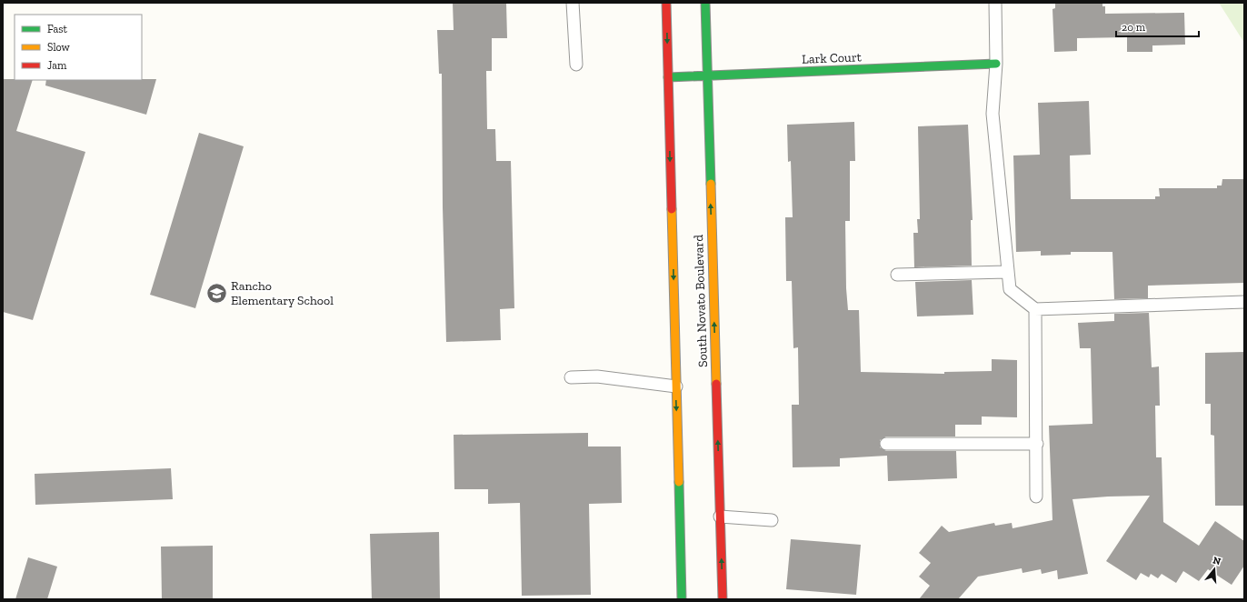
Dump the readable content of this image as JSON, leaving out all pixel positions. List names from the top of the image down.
{
  "streets": {
    "main road": ["Lark Court", "South Novato Boulevard"]
  },
  "crossings": [
    ["Lark Court", "South Novato Boulevard"]
  ],
  "places": {
    "school or university": ["Rancho Elementary School"]
  },
  "legend": ["Fast", "Slow", "Jam"],
  "scale_bar": "20 m",
  "north": "top"
}
